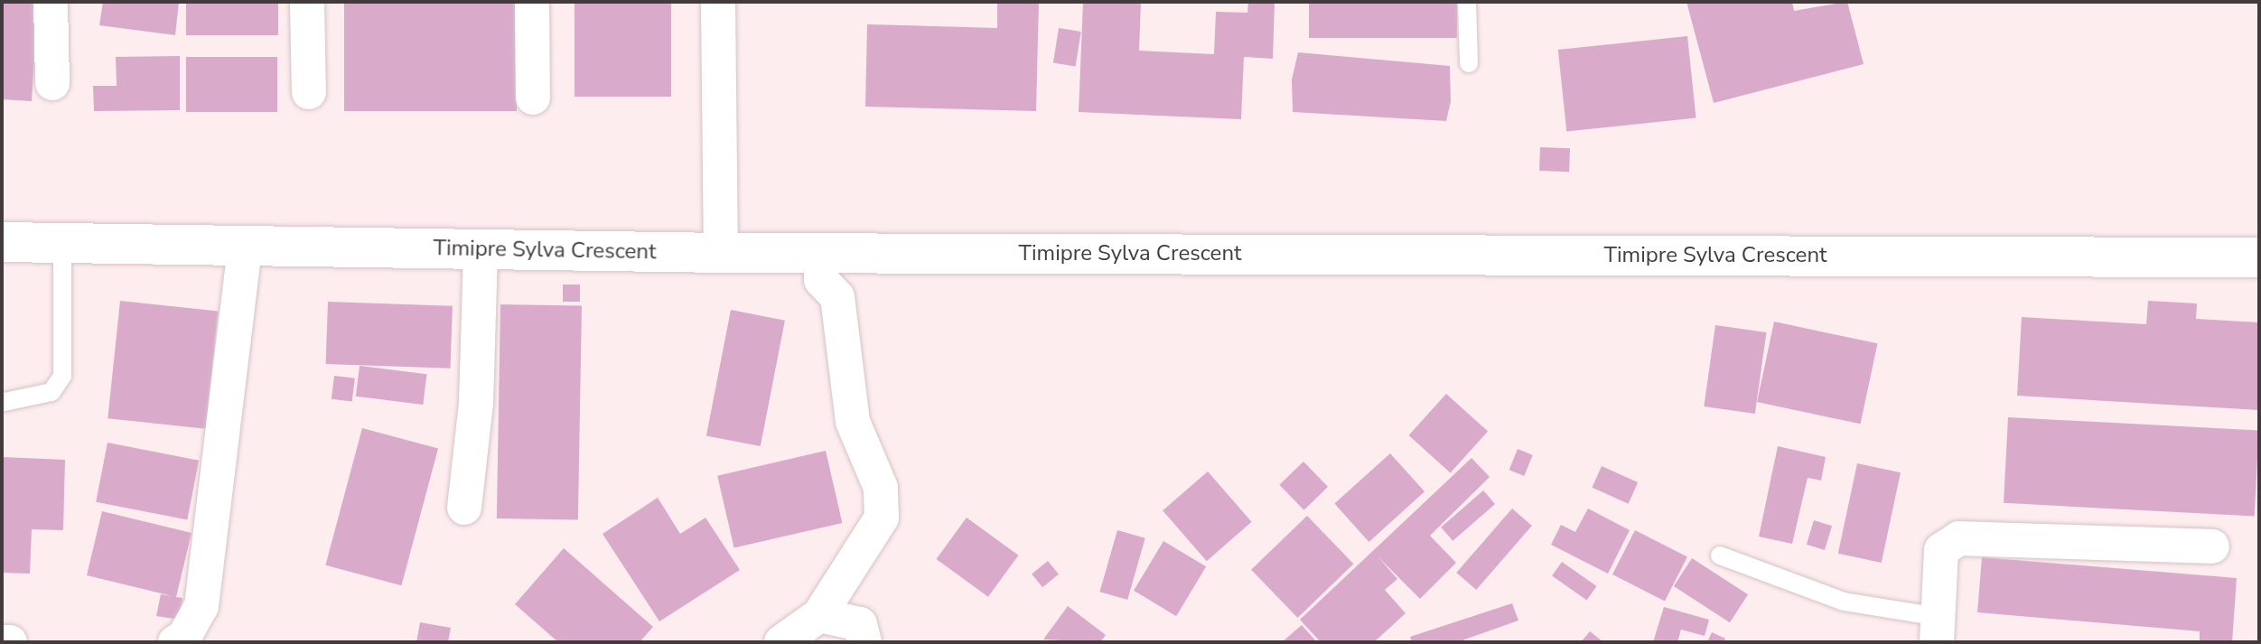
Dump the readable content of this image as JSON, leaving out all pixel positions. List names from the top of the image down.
{
  "streets": {
    "street": ["Timipre Sylva Crescent"]
  }
}
